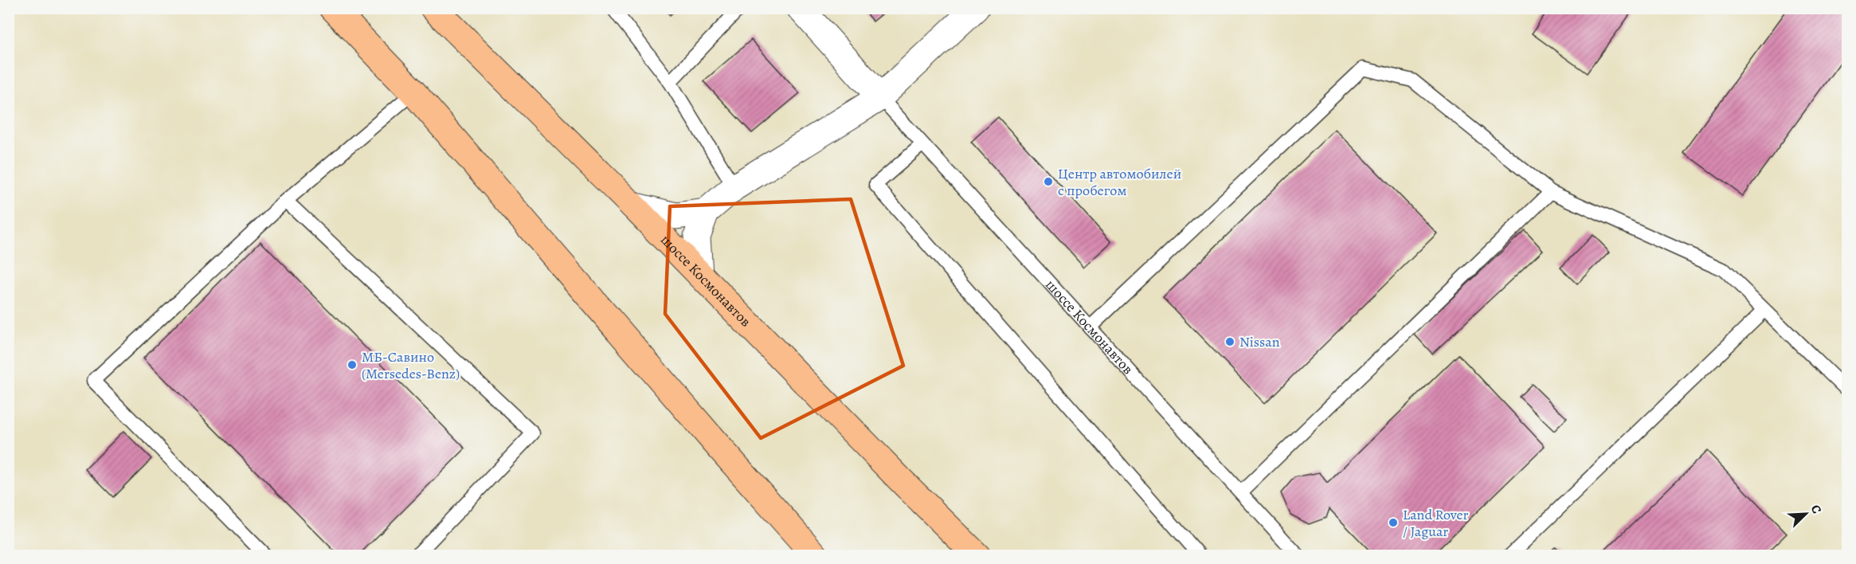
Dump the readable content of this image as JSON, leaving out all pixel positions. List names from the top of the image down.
{
  "streets": {
    "main road": ["шоссе Космонавтов"]
  },
  "places": [
    "Центр автомобилей с пробегом",
    "Nissan",
    "МБ-Савино (Mersedes-Benz)",
    "Land Rover / Jaguar"
  ],
  "north": "top right"
}
